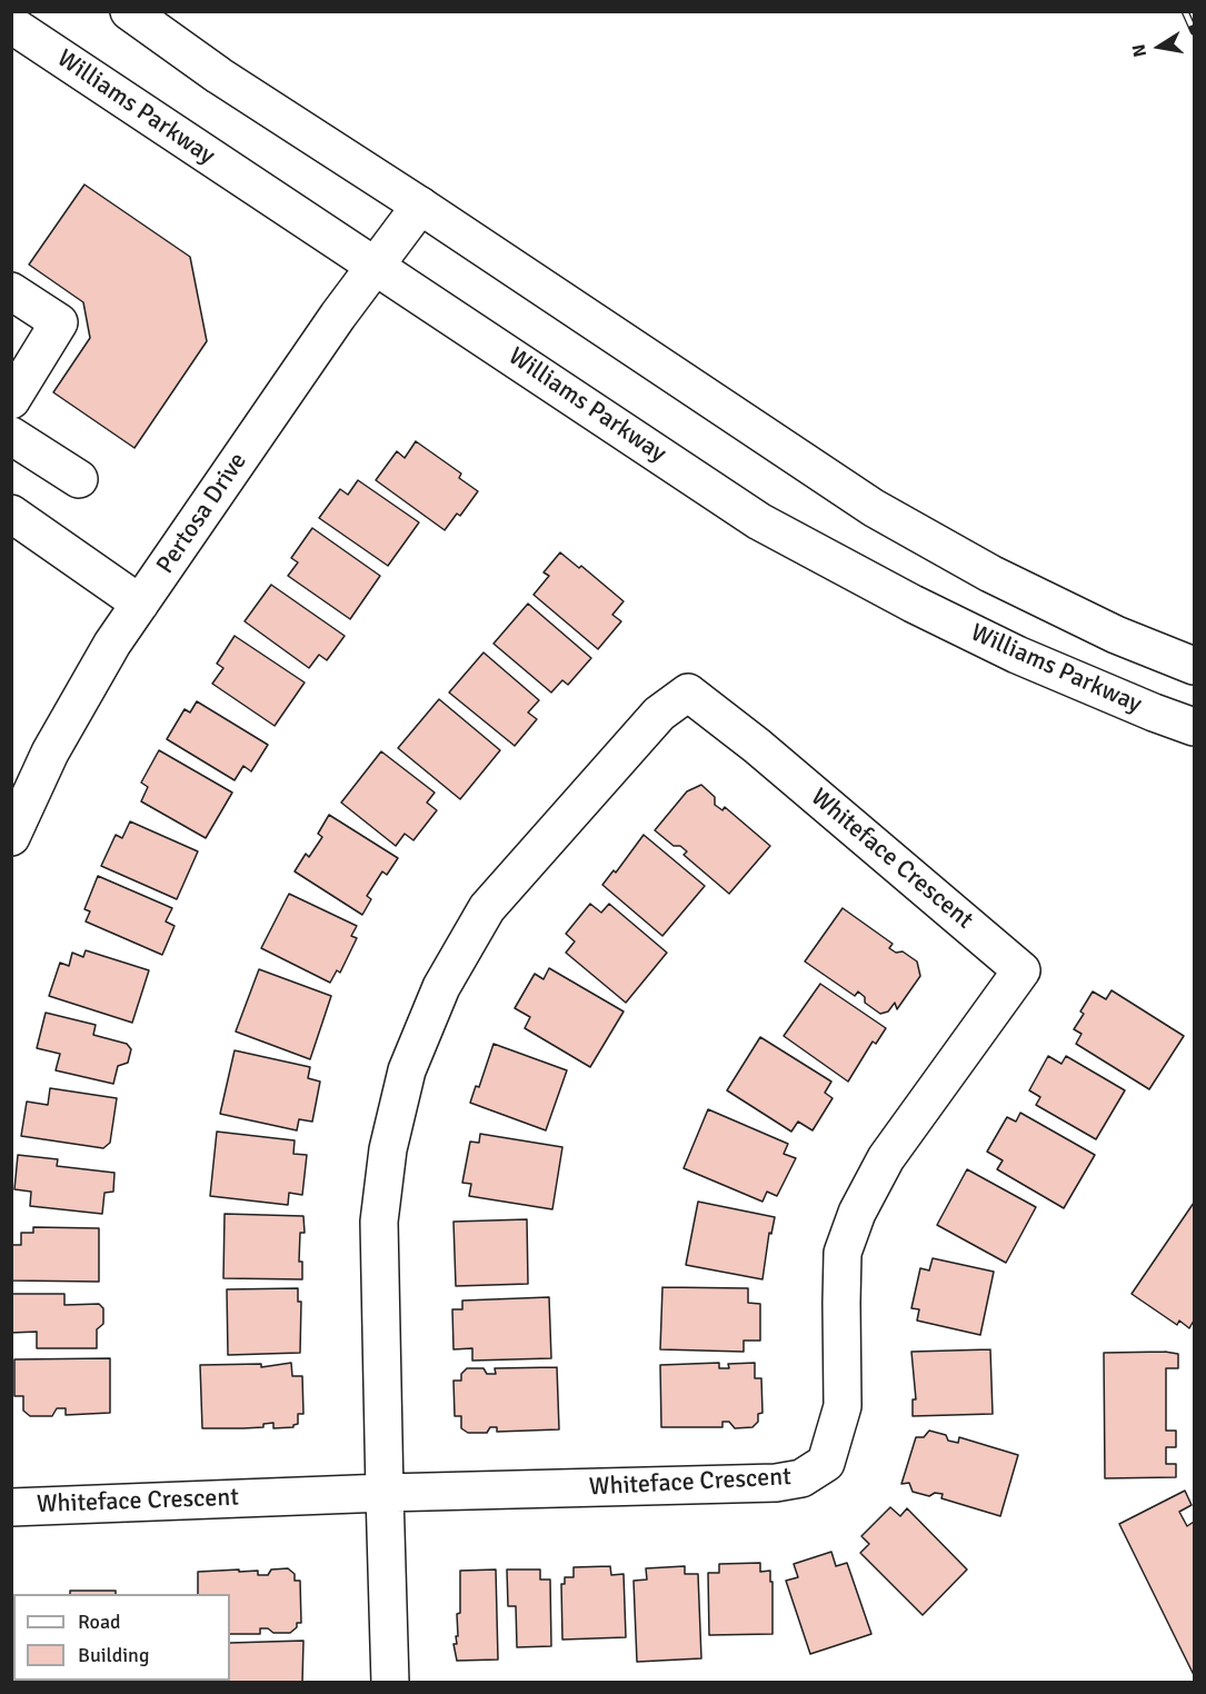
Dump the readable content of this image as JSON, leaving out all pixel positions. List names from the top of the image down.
{
  "streets": {
    "street": ["Williams Parkway", "Pertosa Drive", "Whiteface Crescent"]
  },
  "crossings": [
    ["Williams Parkway", "Pertosa Drive"]
  ],
  "legend": ["Road", "Building"],
  "north": "left"
}
